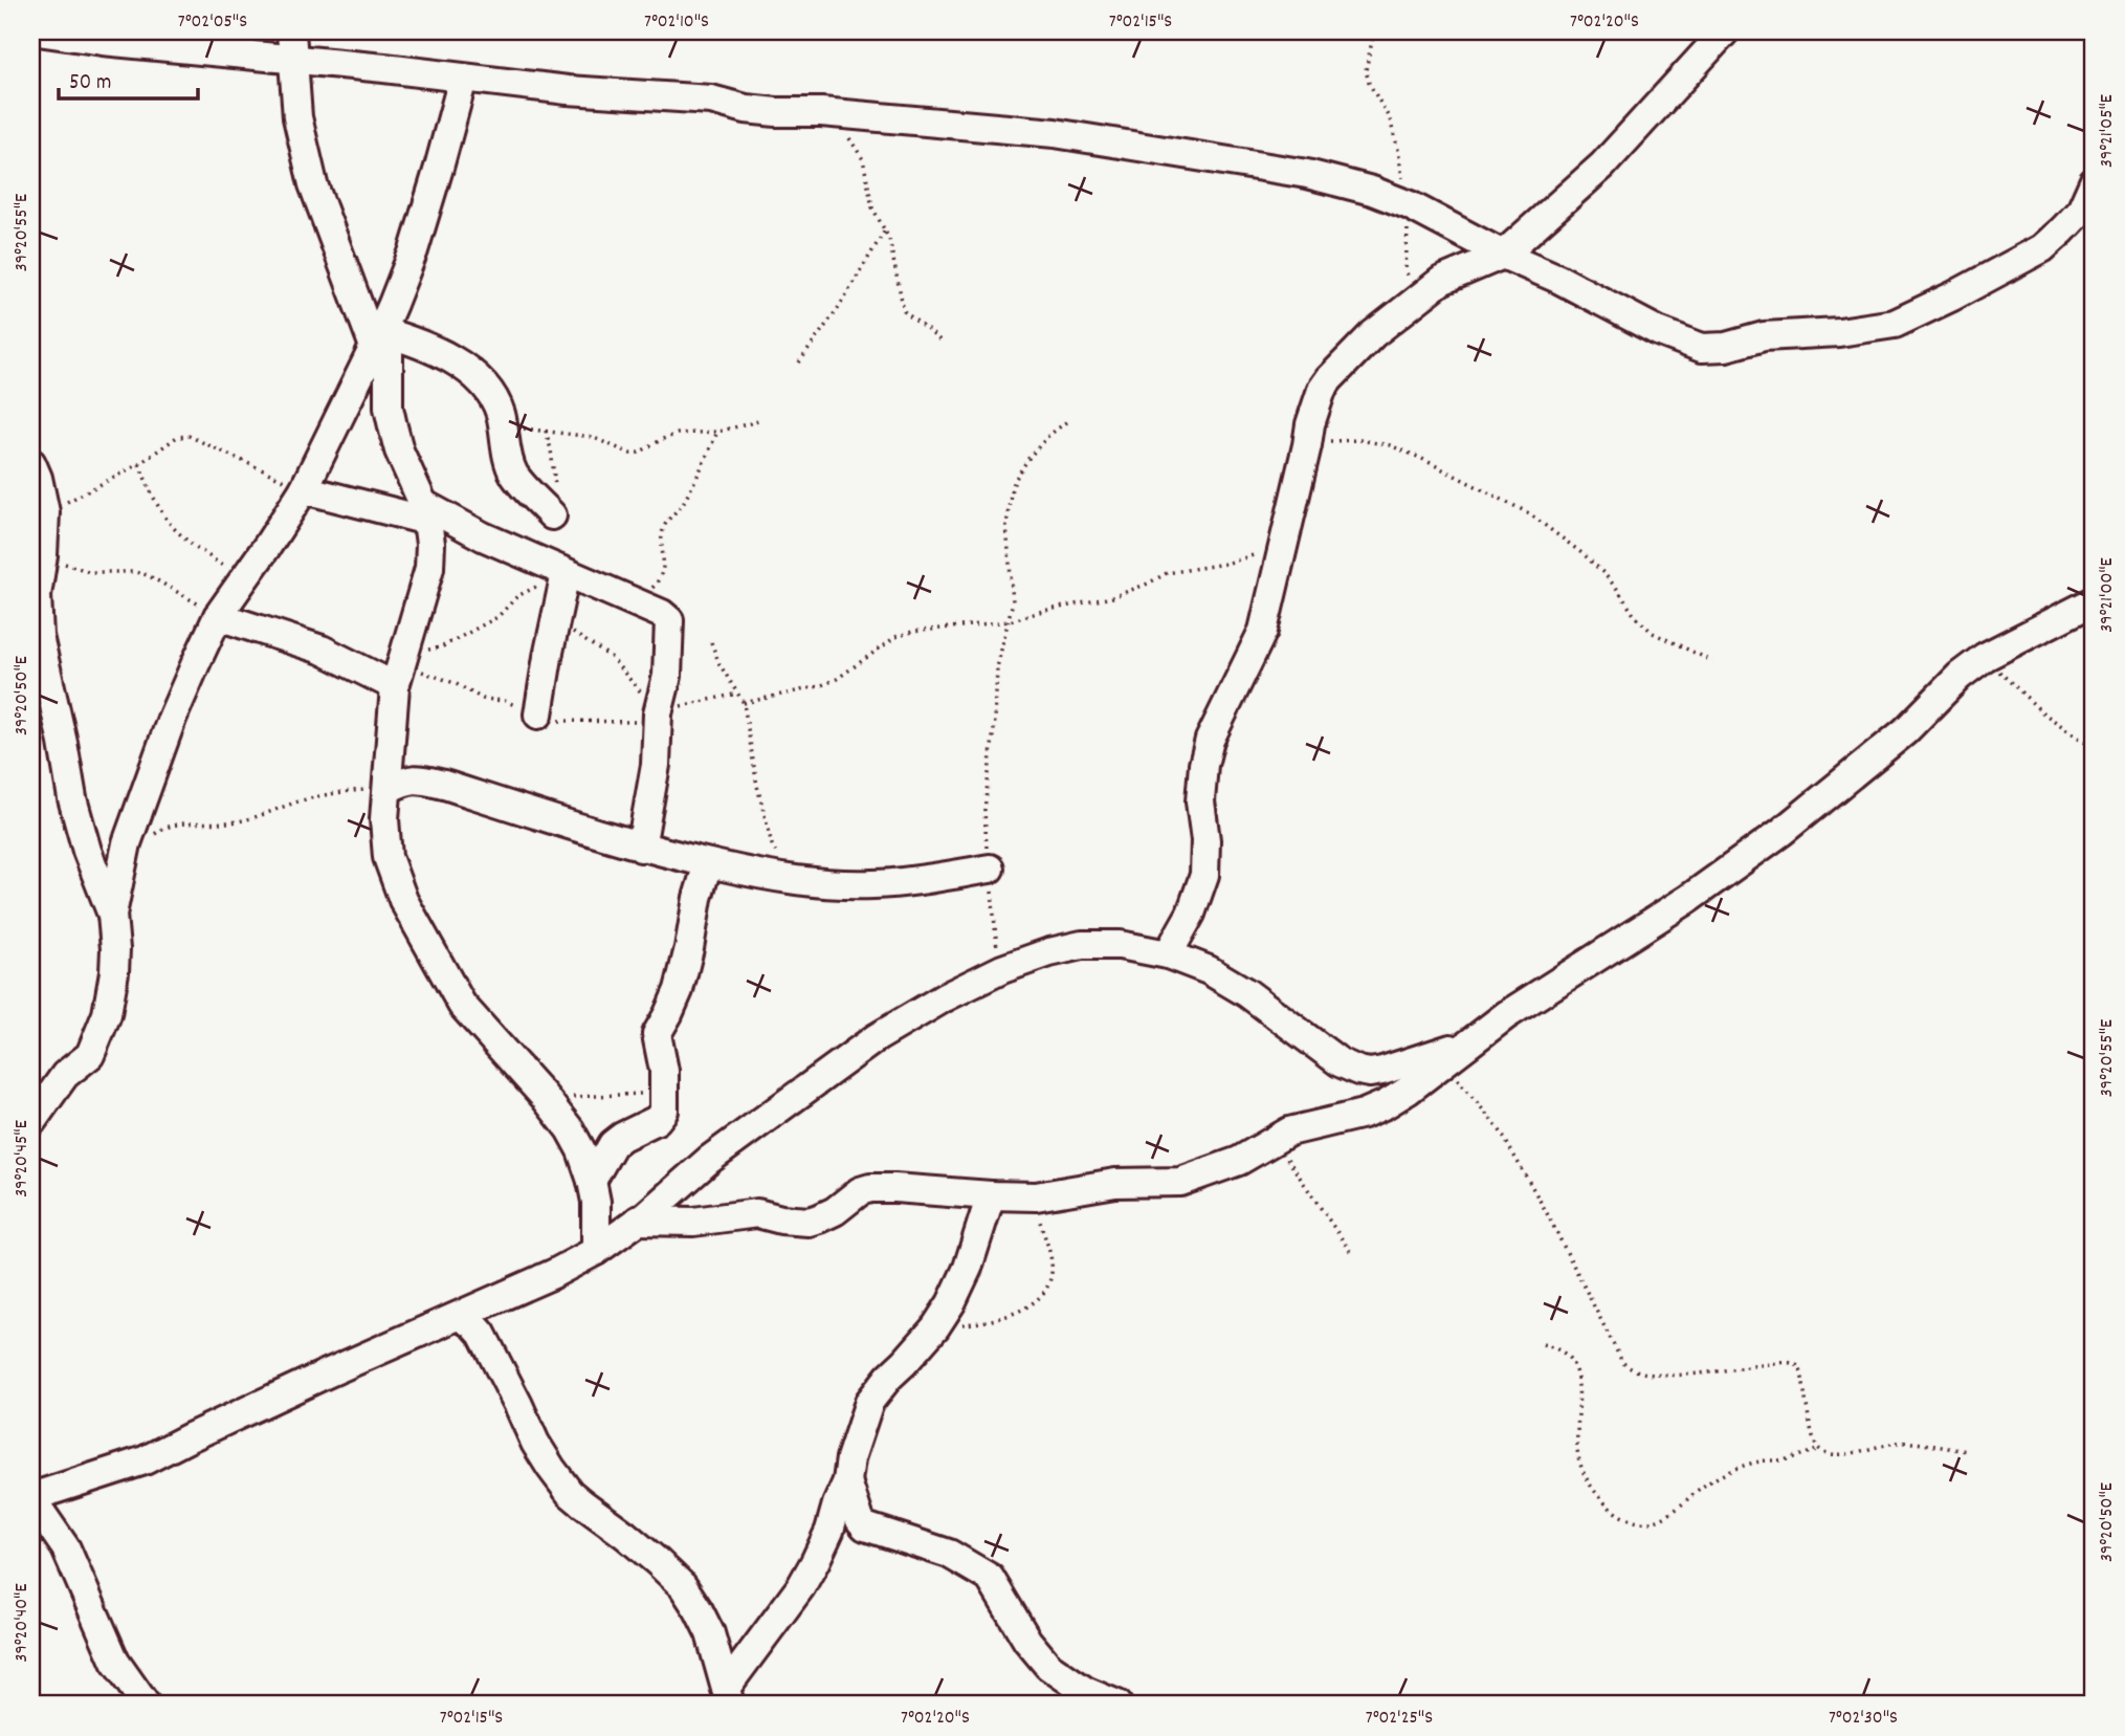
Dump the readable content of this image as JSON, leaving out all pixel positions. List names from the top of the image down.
{
  "scale_bar": "50 m",
  "coordinates": [
    "7°02'05\"S",
    "7°02'10\"S",
    "7°02'15\"S",
    "7°02'20\"S",
    "39°21'05\"E",
    "39°20'55\"E",
    "39°21'00\"E",
    "39°20'50\"E",
    "39°20'45\"E",
    "39°20'40\"E",
    "7°02'25\"S",
    "7°02'30\"S"
  ]
}
